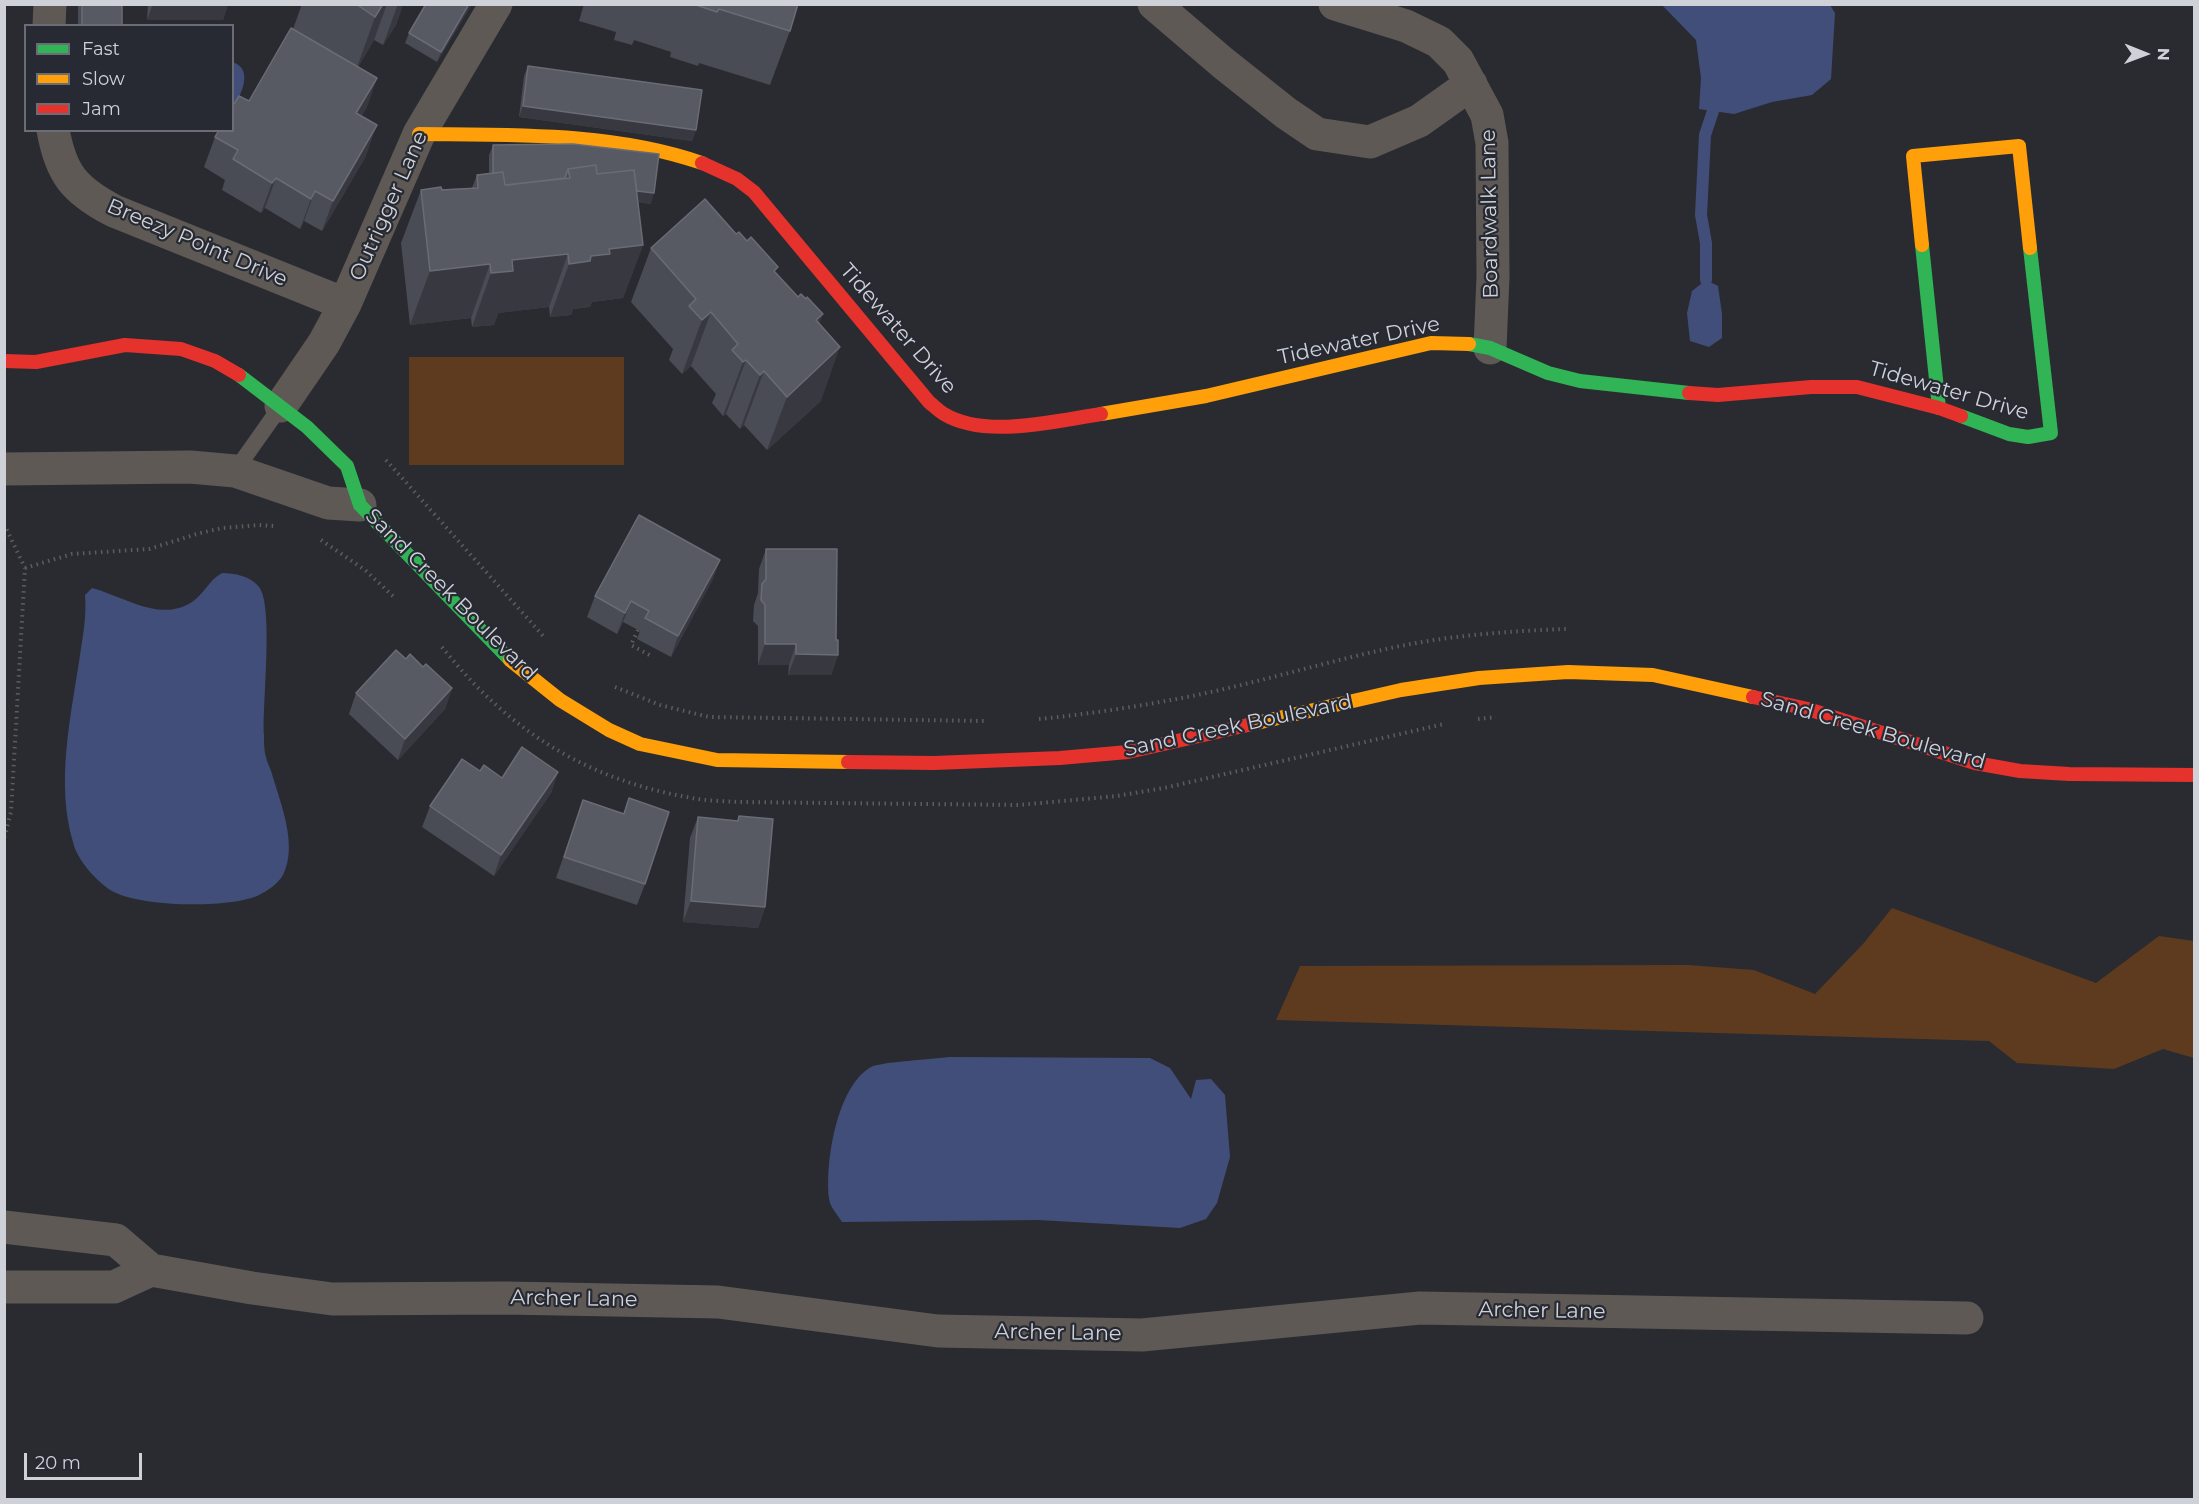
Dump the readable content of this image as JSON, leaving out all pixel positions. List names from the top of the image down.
{
  "streets": {
    "street": [
      "Outrigger Lane",
      "Boardwalk Lane",
      "Breezy Point Drive",
      "Tidewater Drive",
      "Sand Creek Boulevard",
      "Archer Lane"
    ]
  },
  "crossings": [
    ["Outrigger Lane", "Breezy Point Drive"],
    ["Outrigger Lane", "Tidewater Drive"],
    ["Outrigger Lane", "Sand Creek Boulevard"],
    ["Boardwalk Lane", "Tidewater Drive"]
  ],
  "legend": ["Fast", "Slow", "Jam"],
  "scale_bar": "20 m",
  "north": "right"
}
